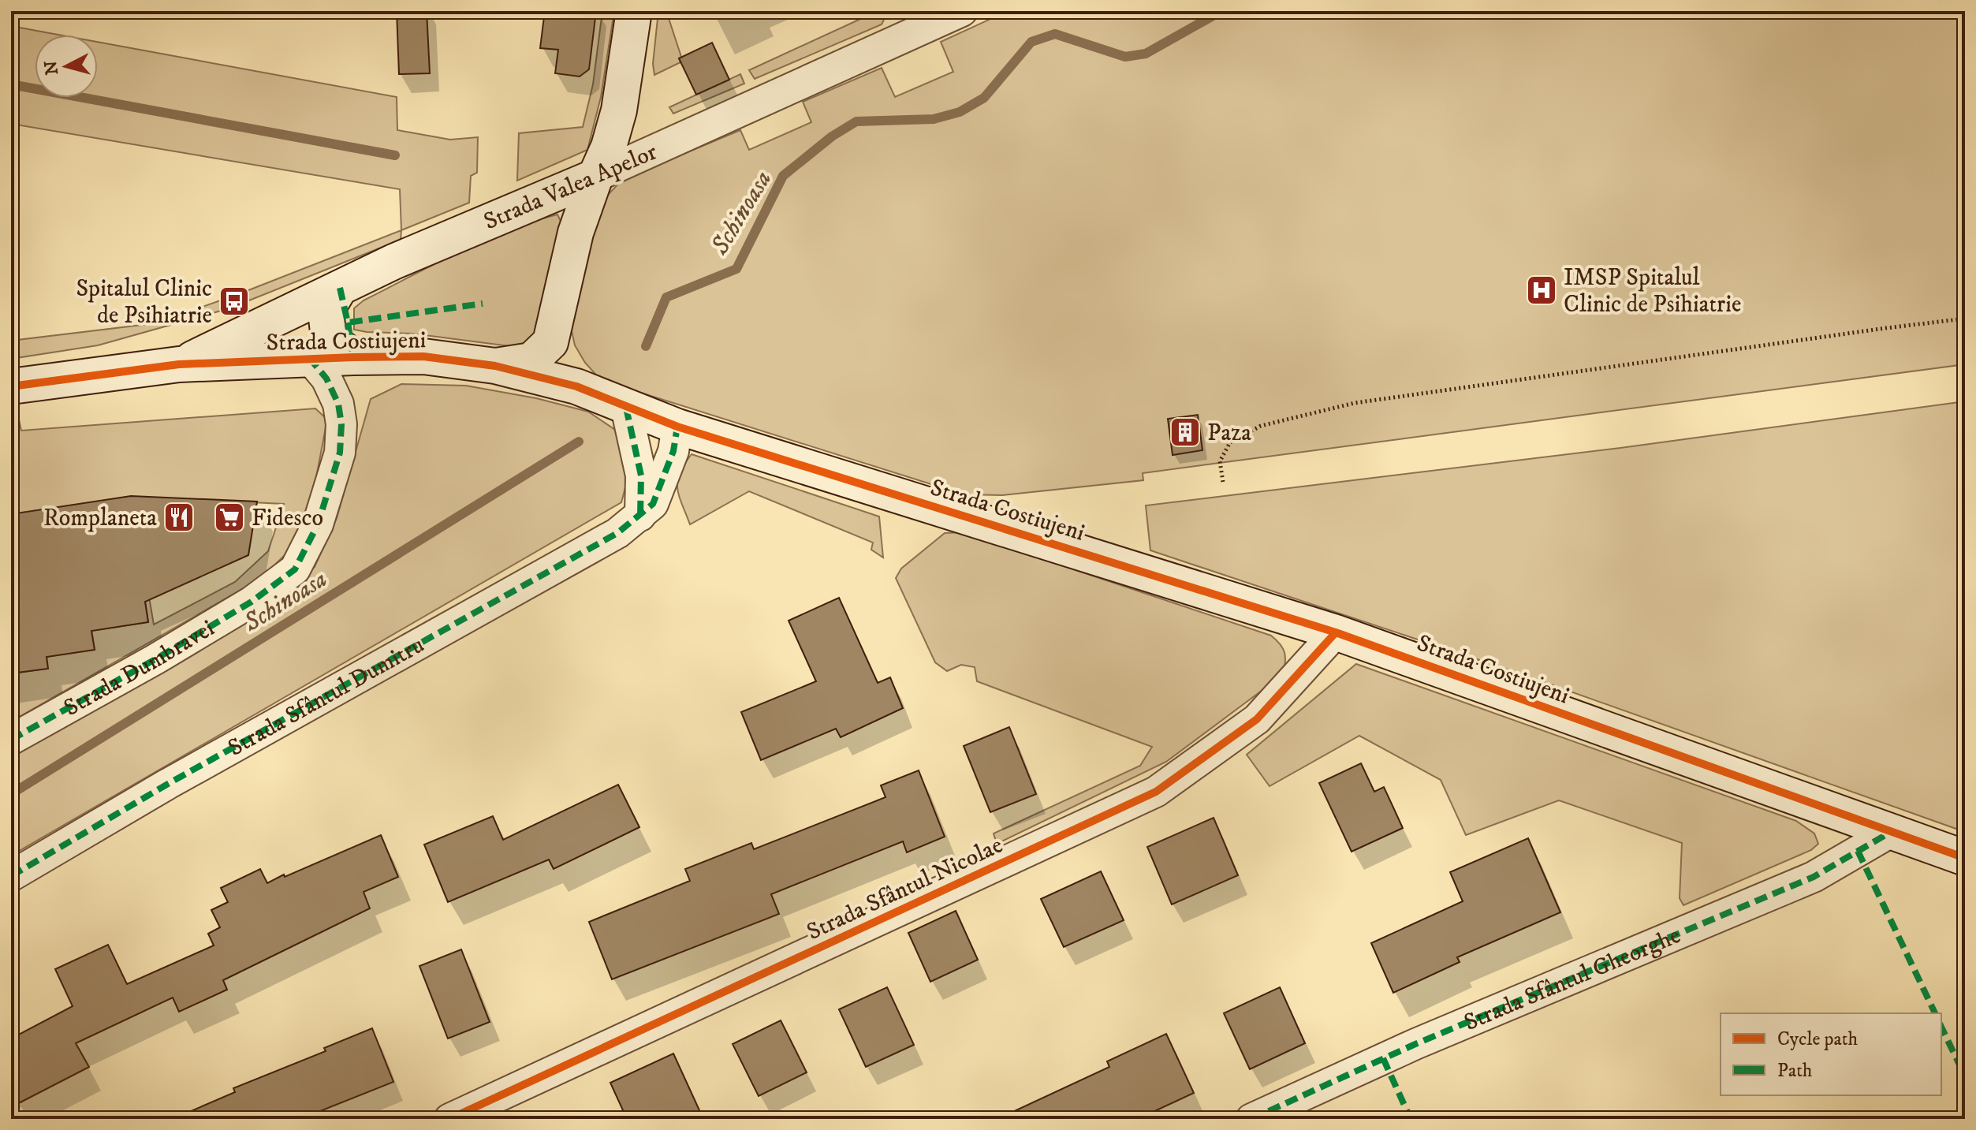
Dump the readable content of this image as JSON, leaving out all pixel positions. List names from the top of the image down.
{
  "streets": {
    "street": [
      "Strada Valea Apelor",
      "Strada Costiujeni",
      "Strada Dumbravei",
      "Strada Sfântul Dumitru",
      "Strada Sfântul Nicolae",
      "Strada Sfântul Gheorghe"
    ]
  },
  "crossings": [
    ["Strada Valea Apelor", "Strada Costiujeni"],
    ["Strada Costiujeni", "Strada Dumbravei"],
    ["Strada Costiujeni", "Strada Sfântul Dumitru"],
    ["Strada Costiujeni", "Strada Sfântul Nicolae"],
    ["Strada Costiujeni", "Strada Sfântul Gheorghe"]
  ],
  "water": ["Schinoasa"],
  "places": {
    "hospital": ["IMSP Spitalul Clinic de Psihiatrie"],
    "bus stop": ["Spitalul Clinic de Psihiatrie"],
    "building": ["Paza"],
    "restaurant": ["Romplaneta"],
    "supermarket": ["Fidesco"]
  },
  "legend": ["Cycle path", "Path"],
  "north": "left"
}
